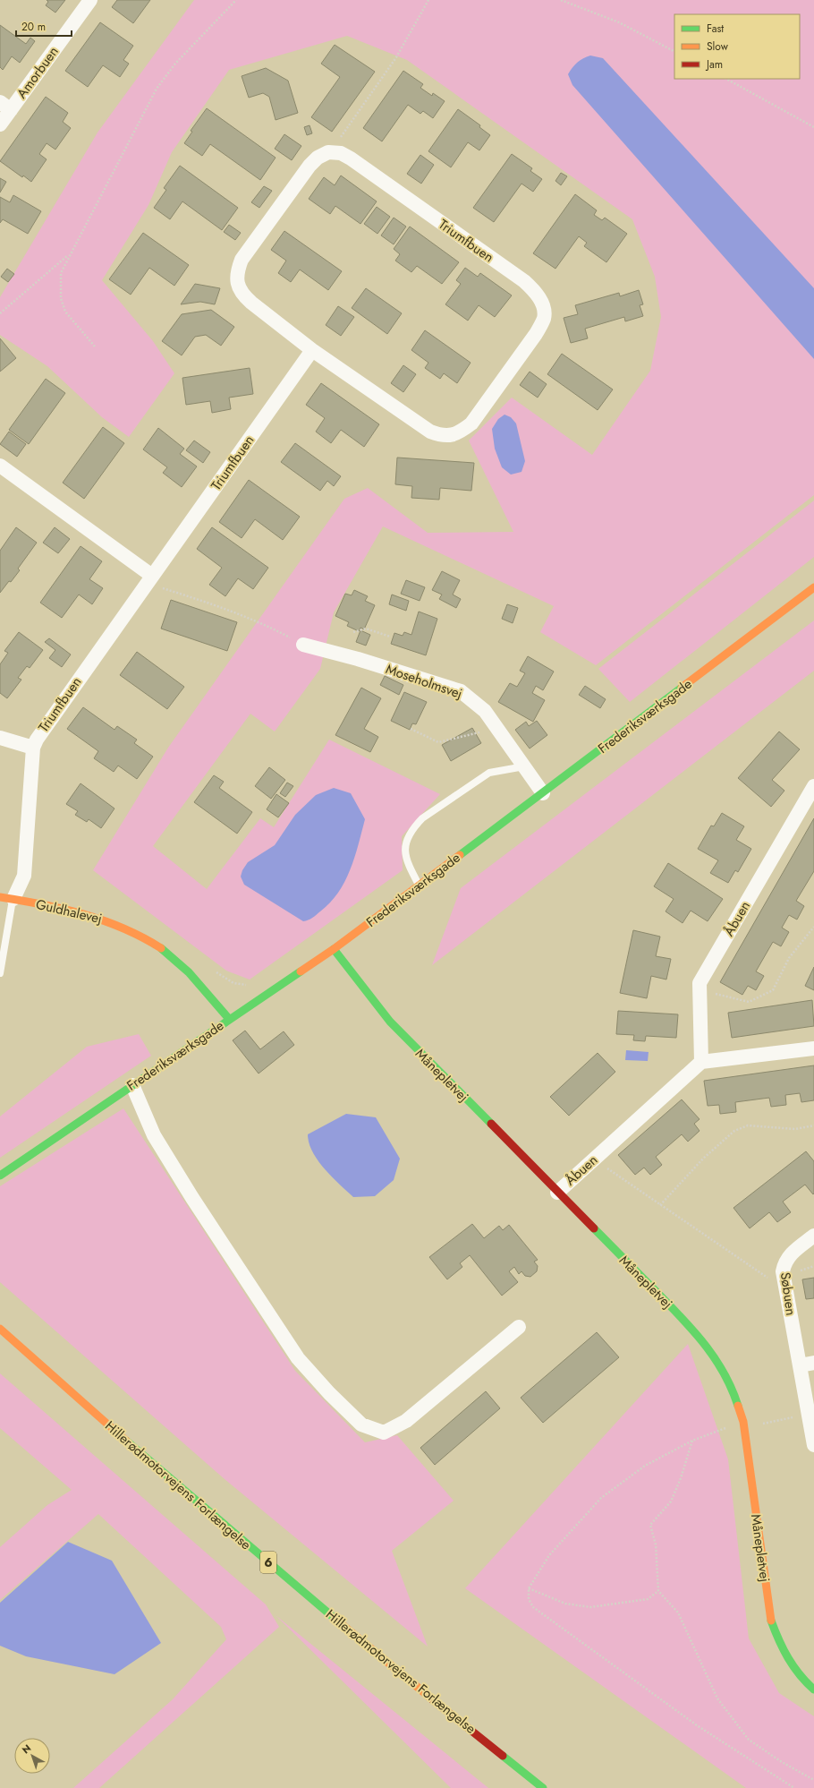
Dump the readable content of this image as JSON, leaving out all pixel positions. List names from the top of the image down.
{
  "streets": {
    "main road": [
      "Frederiksværksgade",
      "Guldhalevej",
      "Månepletvej",
      "Hillerødmotorvejens Forlængelse",
      "6"
    ],
    "street": [
      "Amorbuen",
      "Triumfbuen",
      "Moseholmsvej",
      "Åbuen",
      "Søbuen"
    ]
  },
  "crossings": [
    ["Triumfbuen", "Guldhalevej"],
    ["Moseholmsvej", "Frederiksværksgade"],
    ["Frederiksværksgade", "Guldhalevej"],
    ["Frederiksværksgade", "Månepletvej"],
    ["Åbuen", "Månepletvej"]
  ],
  "legend": ["Fast", "Slow", "Jam"],
  "scale_bar": "20 m",
  "north": "top left"
}
